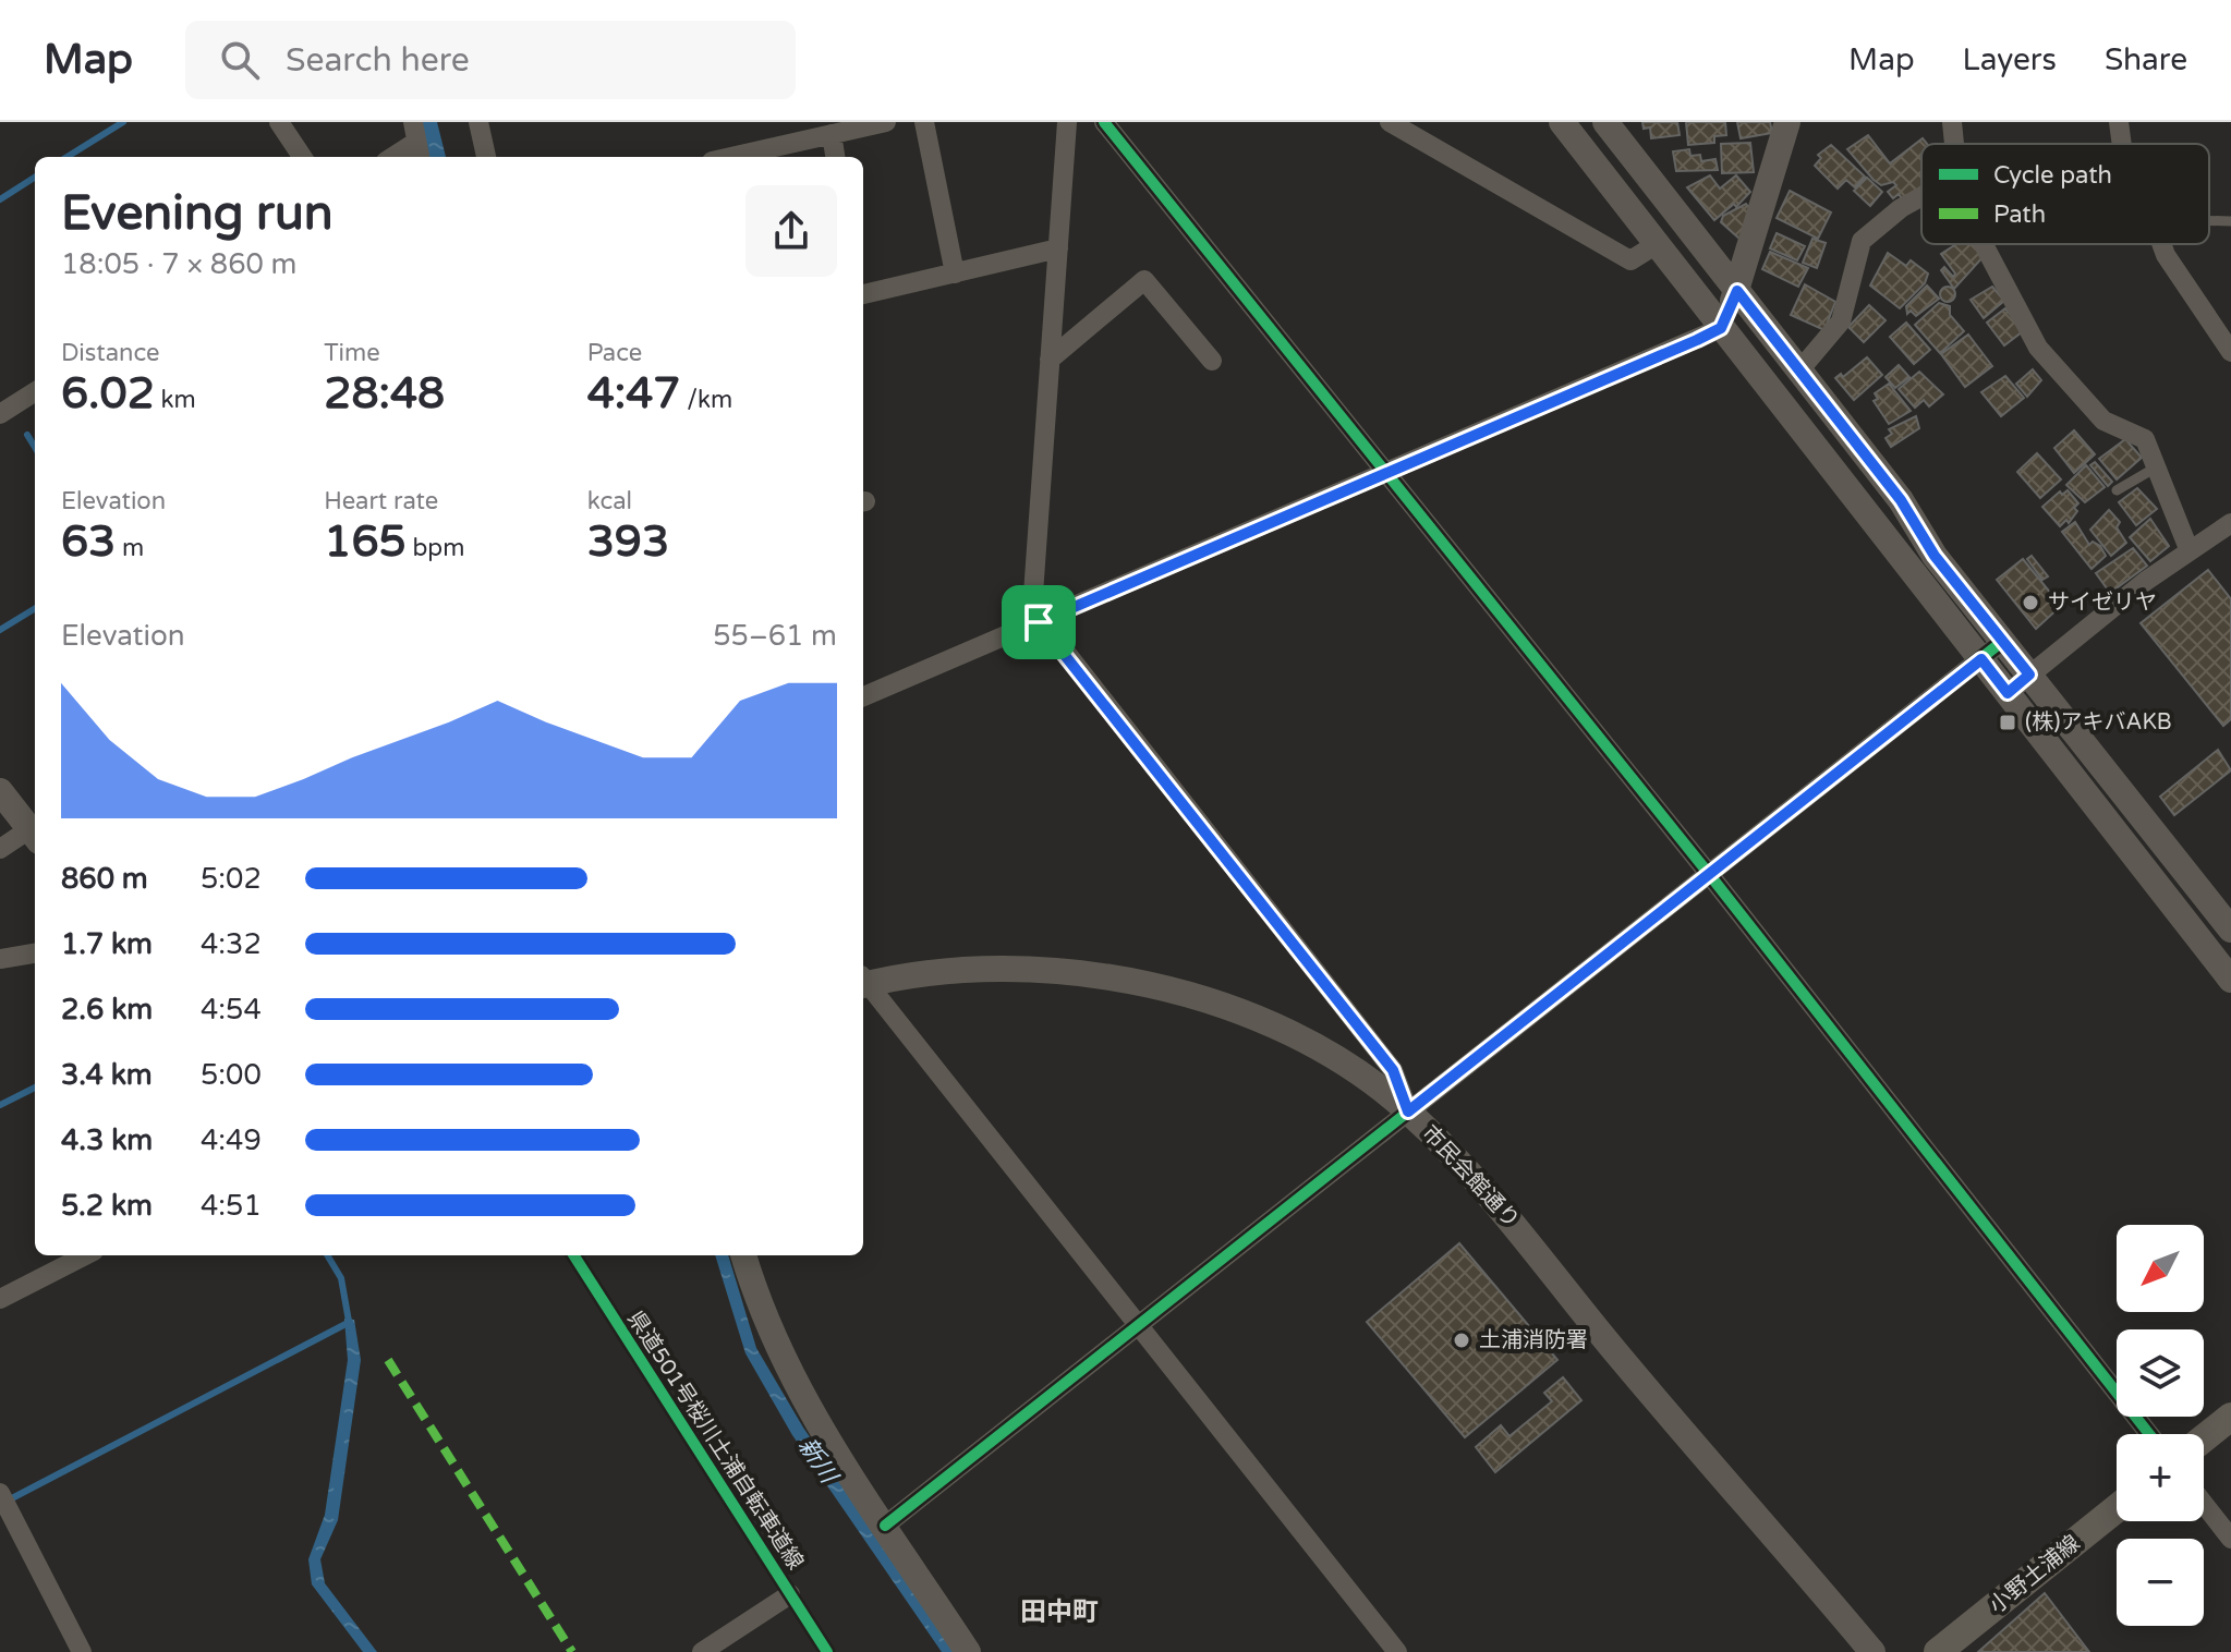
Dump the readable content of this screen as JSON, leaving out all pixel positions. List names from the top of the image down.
{
  "streets": {
    "main road": ["小野土浦線"],
    "street": ["市民会館通り"],
    "cycle path": ["県道501号桜川土浦自転車道線"]
  },
  "districts": ["田中町"],
  "water": ["新川"],
  "places": {
    "other": ["サイゼリヤ", "土浦消防署"],
    "transit": ["(株)アキバAKB"]
  },
  "legend": ["Cycle path", "Path"],
  "north": "bottom left",
  "page": {
    "header": "Map",
    "search": "Search here",
    "nav": ["Map", "Layers", "Share"],
    "heading": ["Evening run", "18:05 · 7 × 860 m"],
    "stats": [
      ["Distance", "6.02 km"],
      ["Time", "28:48"],
      ["Pace", "4:47 /km"],
      ["Elevation", "63 m"],
      ["Heart rate", "165 bpm"],
      ["kcal", "393"]
    ],
    "chart": ["Elevation", "55–61 m"],
    "list": [
      {
        "name": "860 m",
        "note": "5:02"
      },
      {
        "name": "1.7 km",
        "note": "4:32"
      },
      {
        "name": "2.6 km",
        "note": "4:54"
      },
      {
        "name": "3.4 km",
        "note": "5:00"
      },
      {
        "name": "4.3 km",
        "note": "4:49"
      },
      {
        "name": "5.2 km",
        "note": "4:51"
      }
    ],
    "map_buttons": ["+", "−"]
  }
}
